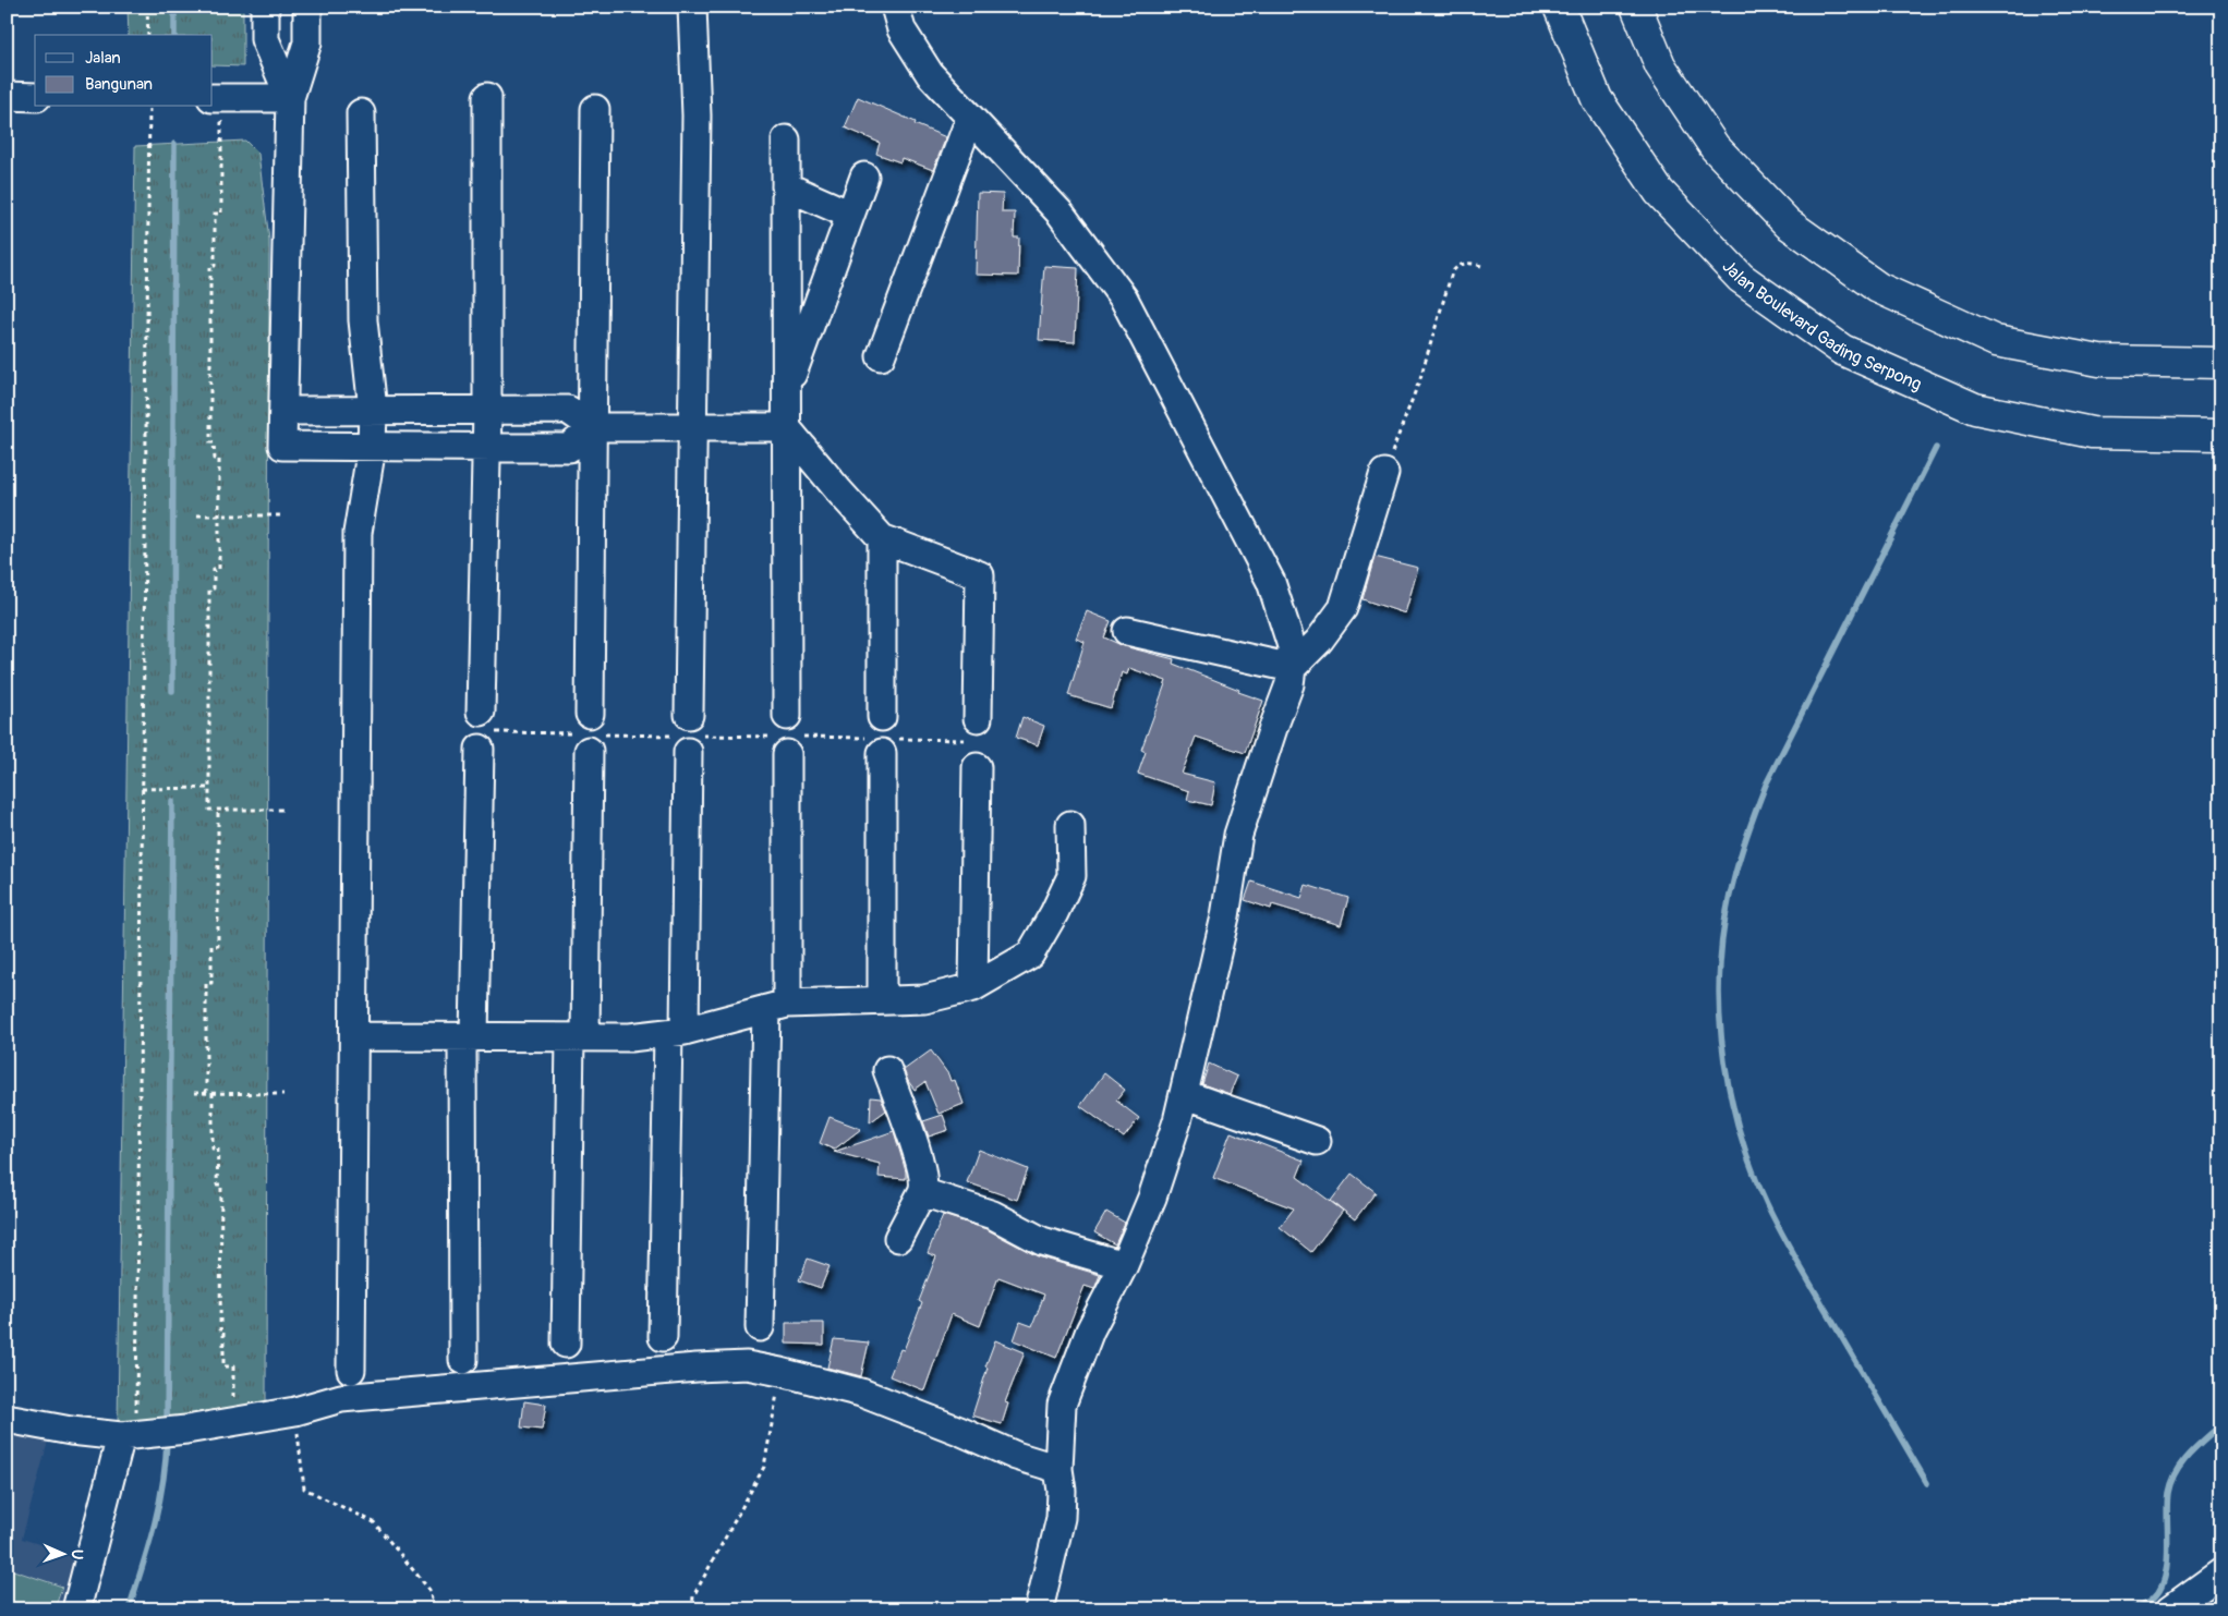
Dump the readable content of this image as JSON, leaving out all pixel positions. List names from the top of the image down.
{
  "streets": {
    "main road": ["Jalan Boulevard Gading Serpong"]
  },
  "legend": ["Jalan", "Bangunan"],
  "north": "right"
}
